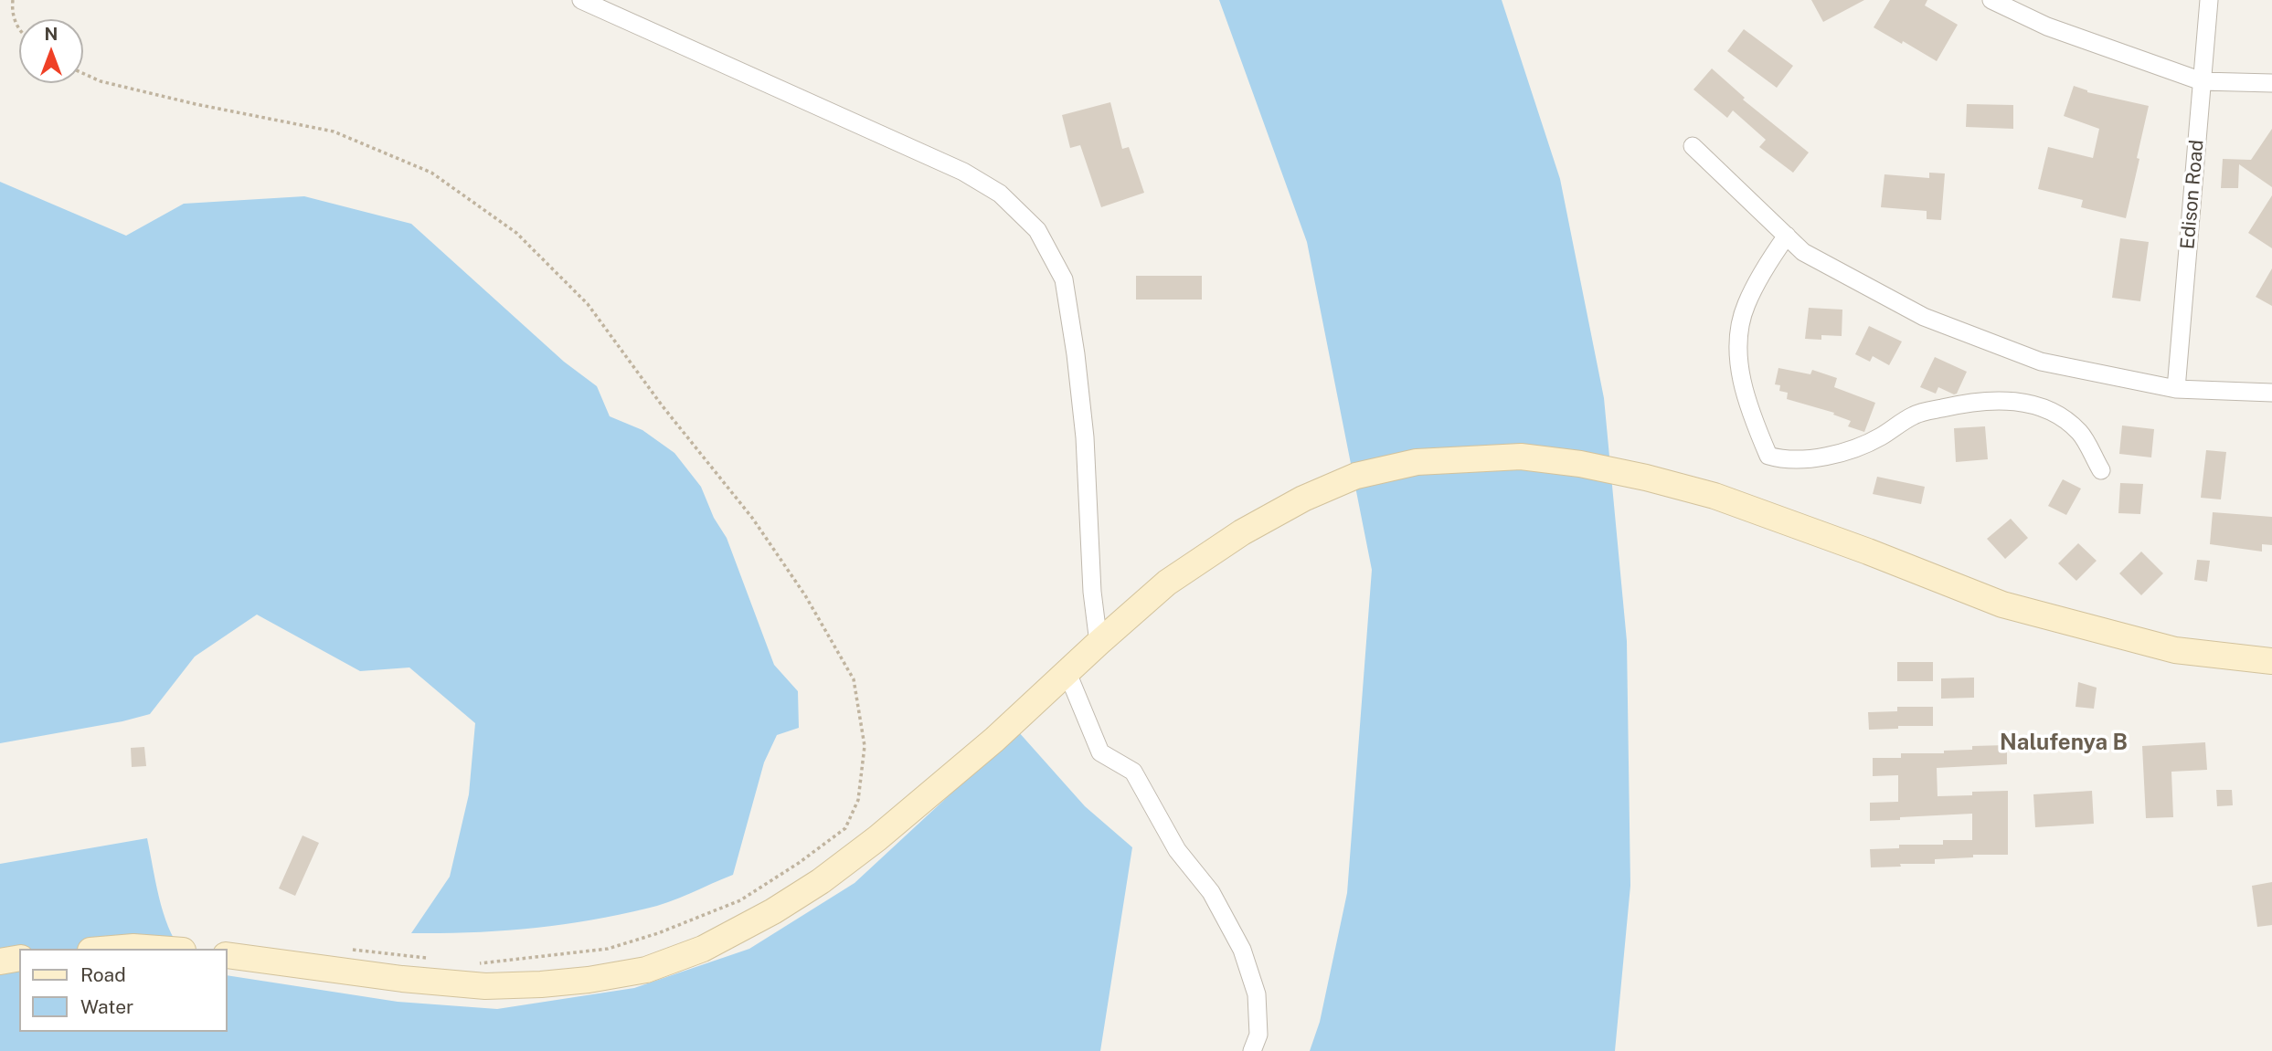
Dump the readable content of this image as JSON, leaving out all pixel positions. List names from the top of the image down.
{
  "streets": {
    "street": ["Edison Road"]
  },
  "districts": ["Nalufenya B"],
  "legend": ["Road", "Water"],
  "north": "top"
}
